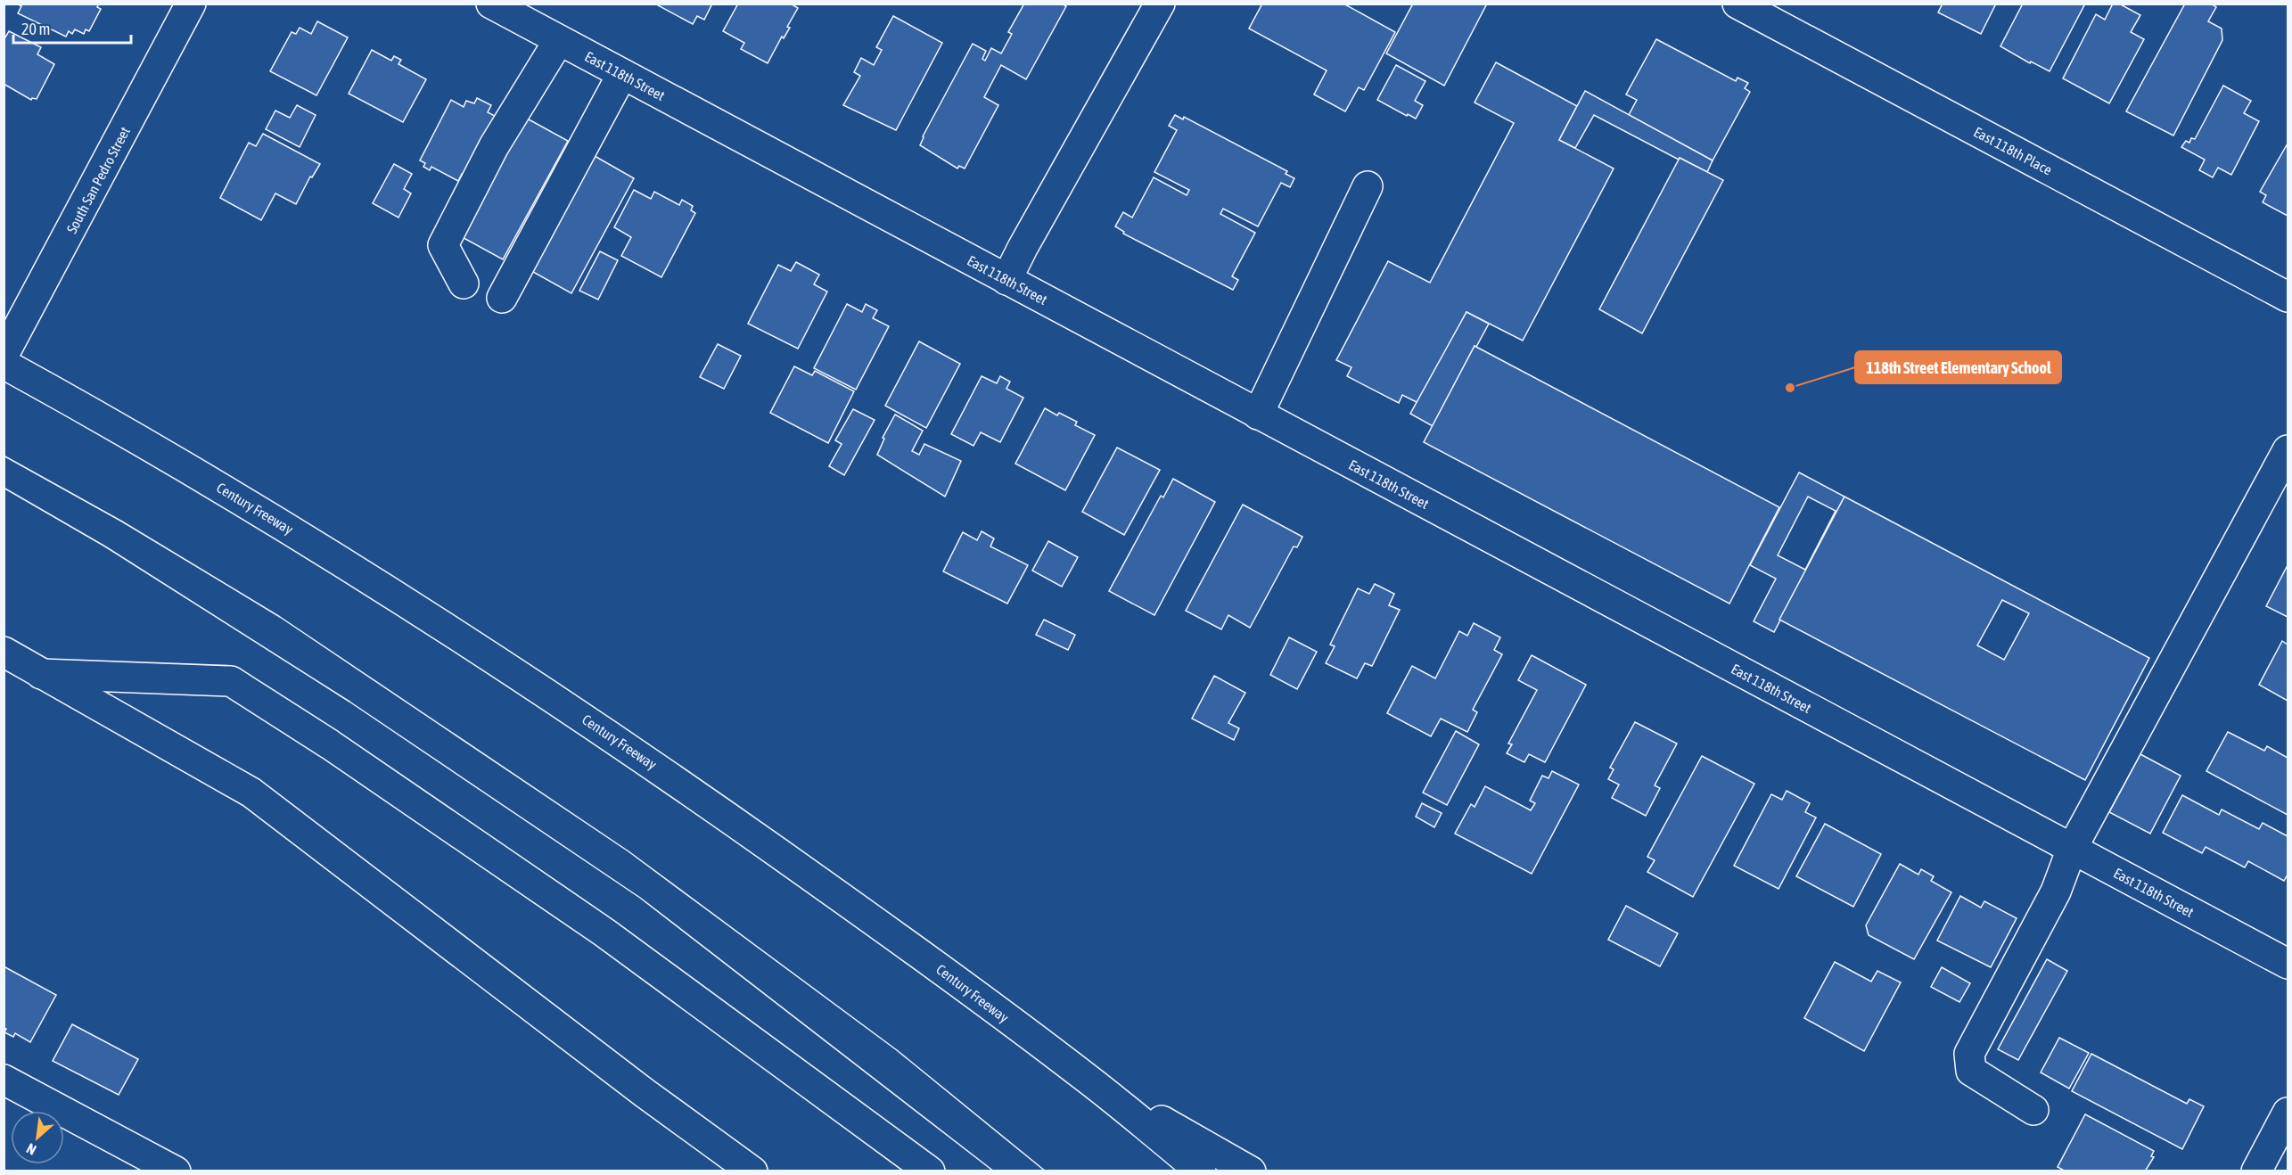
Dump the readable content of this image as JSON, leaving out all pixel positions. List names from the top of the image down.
{
  "streets": {
    "main road": [
      "East 118th Street",
      "East 118th Place",
      "South San Pedro Street",
      "Century Freeway"
    ]
  },
  "places": ["118th Street Elementary School"],
  "scale_bar": "20 m",
  "north": "bottom left"
}
